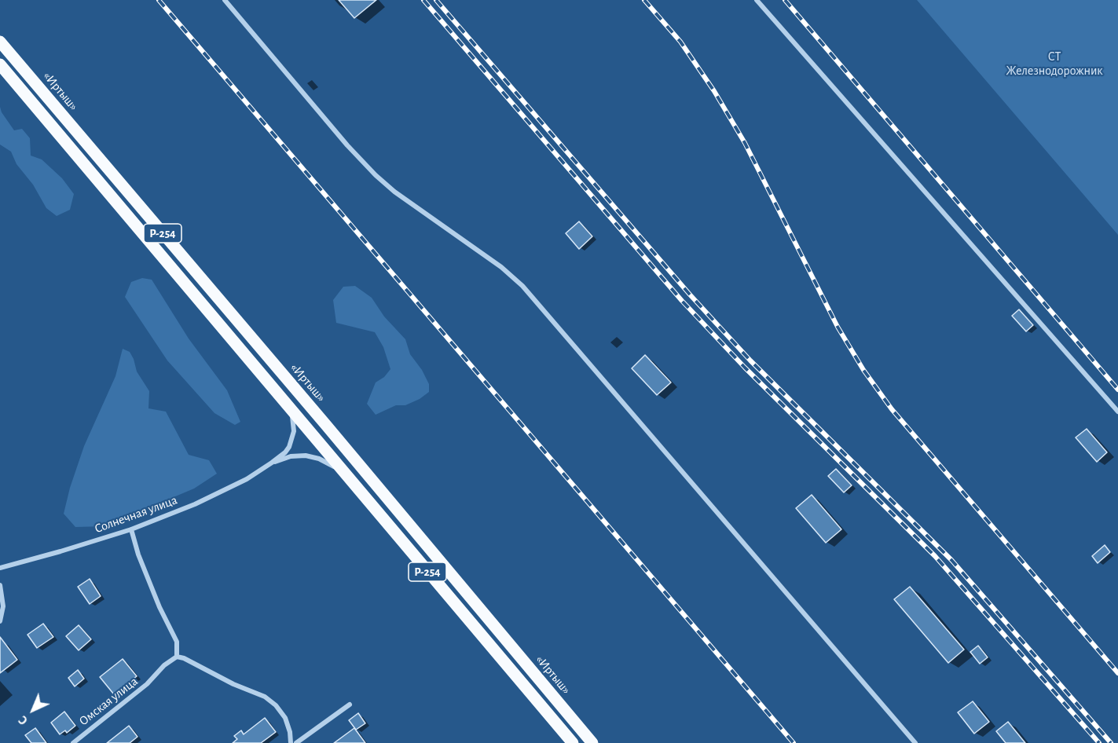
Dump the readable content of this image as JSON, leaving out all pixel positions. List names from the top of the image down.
{
  "streets": {
    "main road": ["«Иртыш»", "Р-254"],
    "street": ["Солнечная улица", "Омская улица"]
  },
  "parks": ["СТ Железнодорожник"],
  "north": "bottom left"
}
